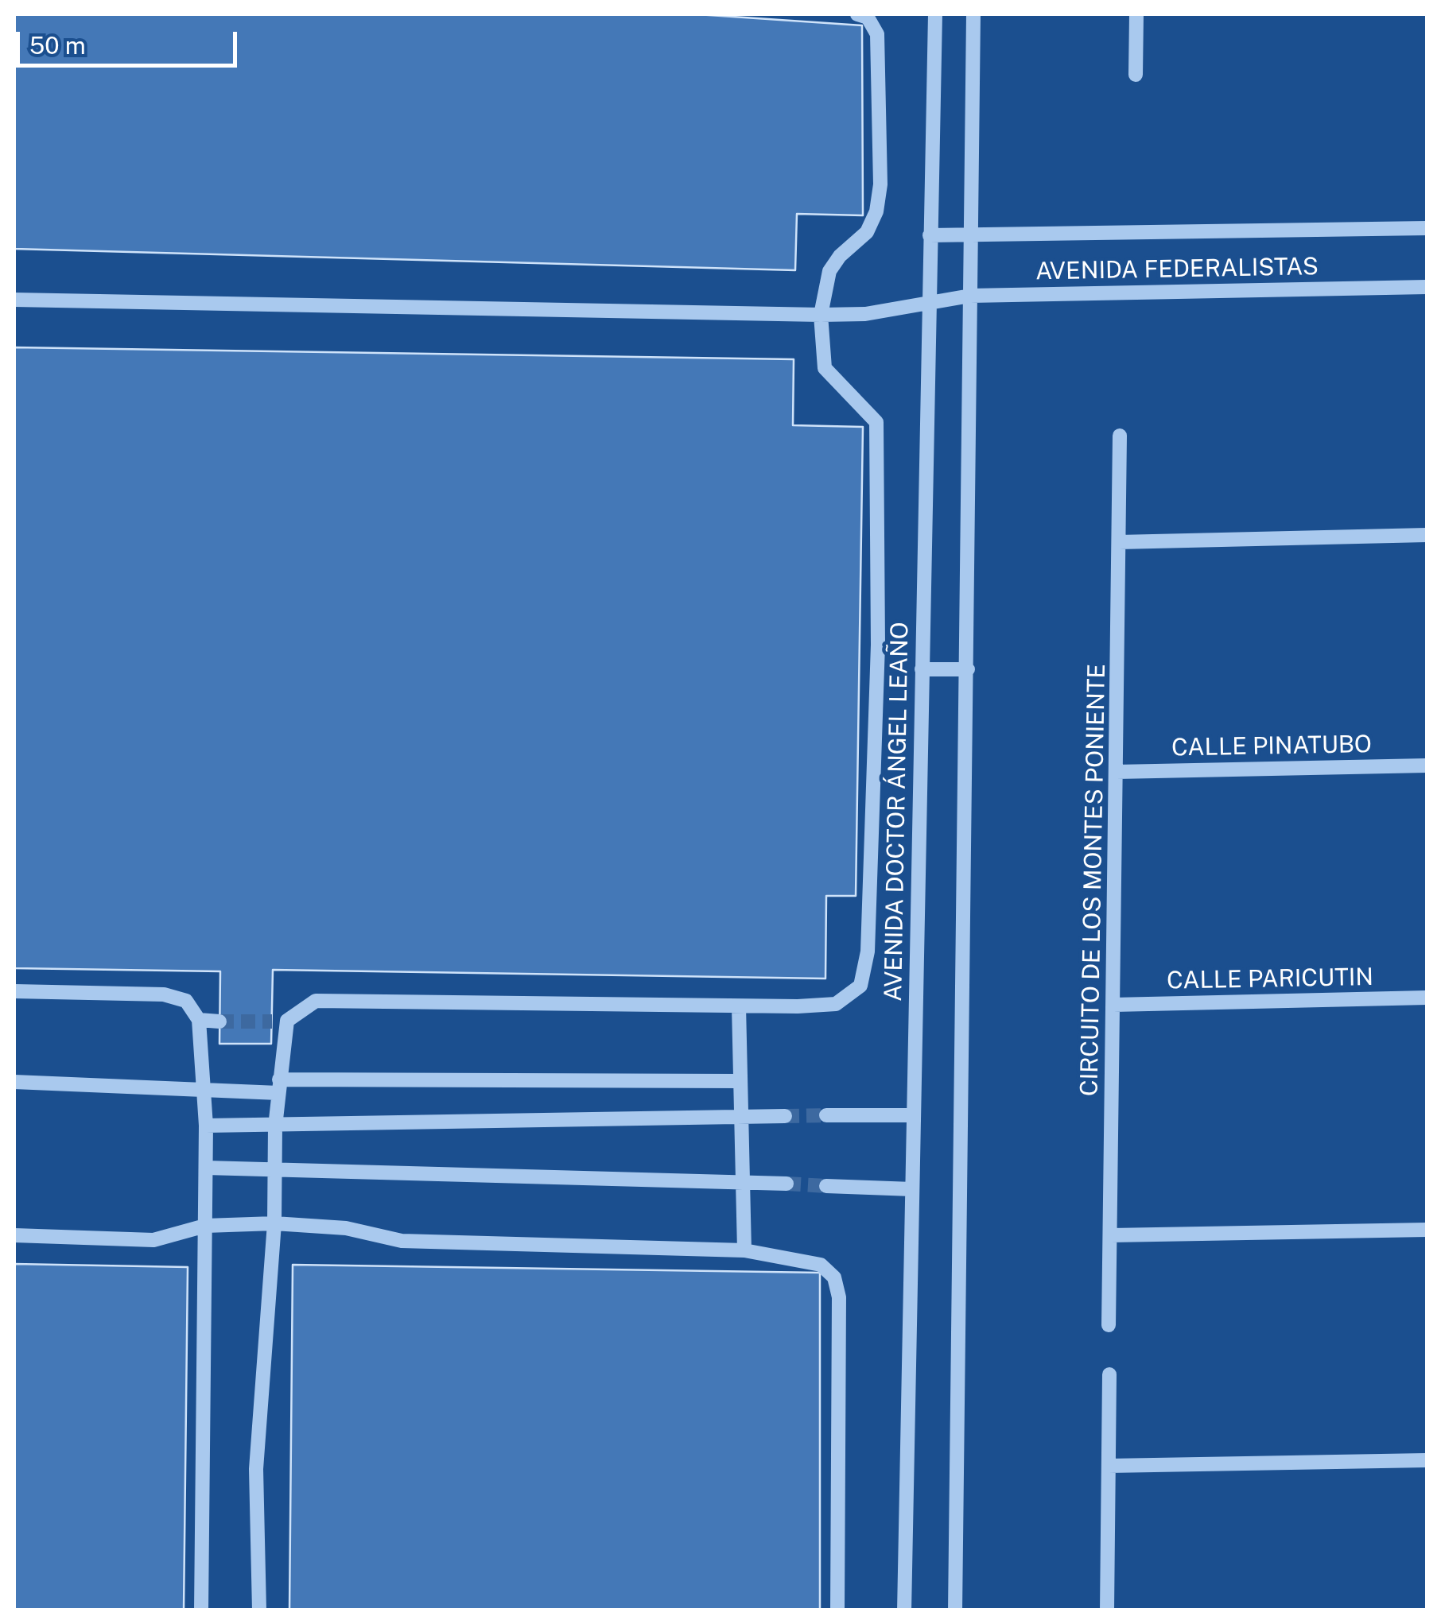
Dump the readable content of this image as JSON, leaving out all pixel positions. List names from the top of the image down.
{
  "streets": {
    "street": [
      "AVENIDA FEDERALISTAS",
      "CALLE PINATUBO",
      "AVENIDA DOCTOR ÁNGEL LEAÑO",
      "CIRCUITO DE LOS MONTES PONIENTE",
      "CALLE PARICUTIN"
    ]
  },
  "crossings": [
    ["AVENIDA FEDERALISTAS", "AVENIDA DOCTOR ÁNGEL LEAÑO"],
    ["CALLE PINATUBO", "CIRCUITO DE LOS MONTES PONIENTE"],
    ["CIRCUITO DE LOS MONTES PONIENTE", "CALLE PARICUTIN"]
  ],
  "scale_bar": "50 m"
}
